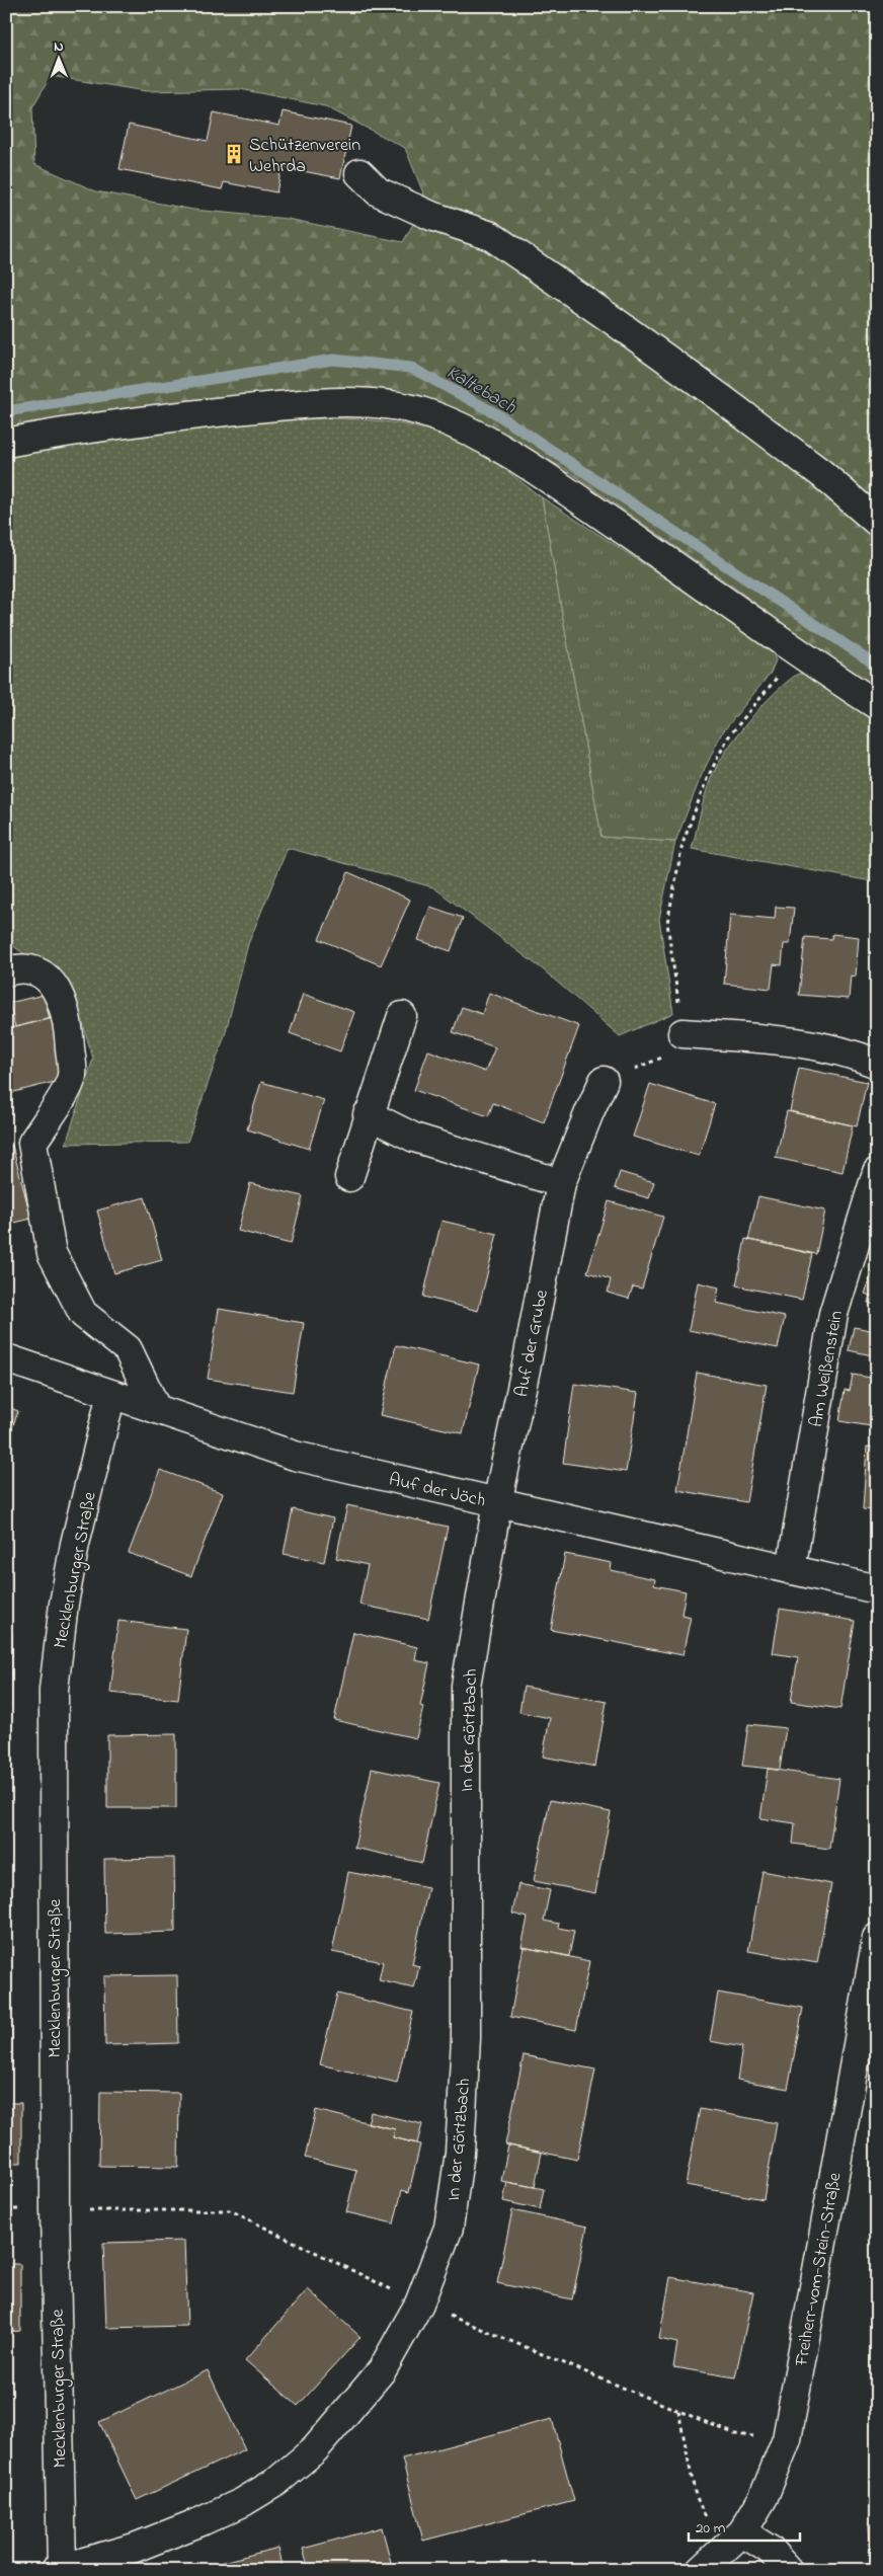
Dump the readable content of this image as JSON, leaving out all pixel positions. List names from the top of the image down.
{
  "streets": {
    "street": [
      "Auf der Grube",
      "Am Weißenstein",
      "Auf der Jöch",
      "Mecklenburger Straße",
      "In der Görtzbach",
      "Freiherr-vom-Stein-Straße"
    ]
  },
  "crossings": [
    ["Auf der Grube", "Auf der Jöch"],
    ["Auf der Grube", "In der Görtzbach"],
    ["Am Weißenstein", "Auf der Jöch"],
    ["Auf der Jöch", "Mecklenburger Straße"],
    ["Auf der Jöch", "In der Görtzbach"],
    ["Mecklenburger Straße", "In der Görtzbach"]
  ],
  "water": ["Kaltebach"],
  "places": {
    "building": ["Schützenverein Wehrda"]
  },
  "scale_bar": "20 m",
  "north": "top"
}
